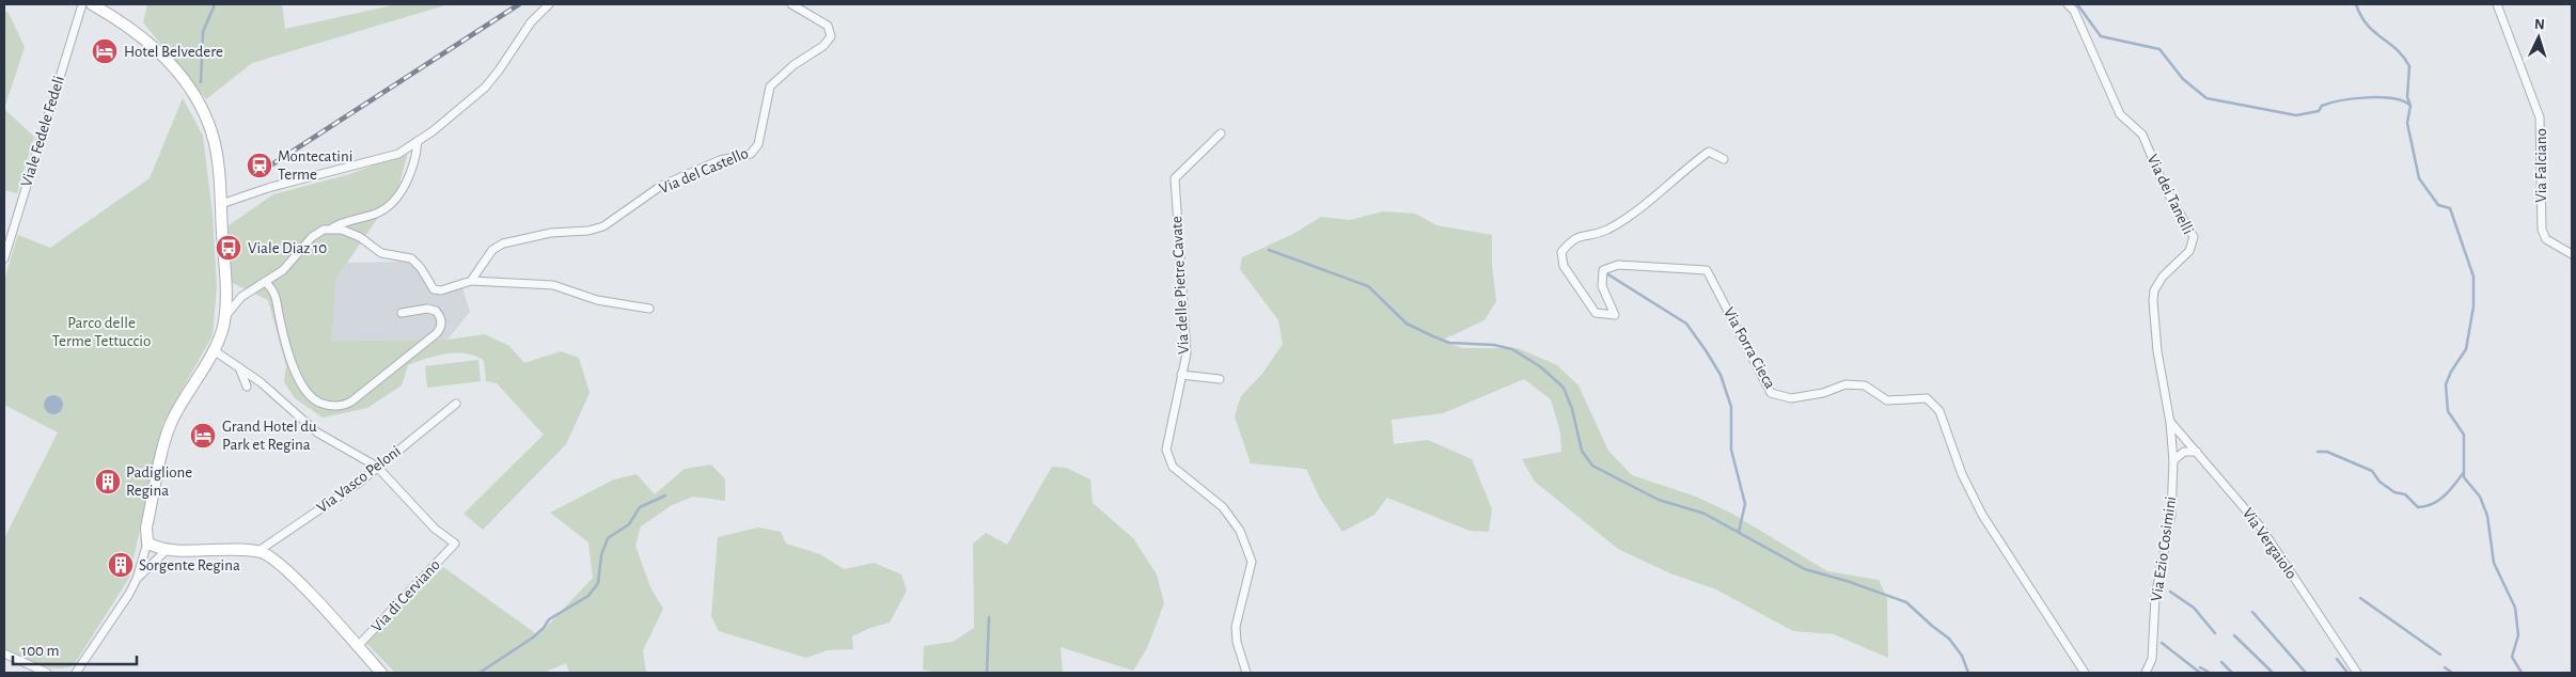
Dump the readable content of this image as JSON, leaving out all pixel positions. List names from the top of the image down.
{
  "streets": {
    "street": [
      "Viale Fedele Fedeli",
      "Via Falciano",
      "Via del Castello",
      "Via dei Tanelli",
      "Via delle Pietre Cavate",
      "Via Forra Cieca",
      "Via Vasco Peloni",
      "Via Vergaiolo",
      "Via Ezio Cosimini",
      "Via di Cerviano"
    ]
  },
  "crossings": [
    ["Via dei Tanelli", "Via Vergaiolo"],
    ["Via dei Tanelli", "Via Ezio Cosimini"],
    ["Via Vasco Peloni", "Via di Cerviano"],
    ["Via Vergaiolo", "Via Ezio Cosimini"]
  ],
  "parks": ["Parco delle Terme Tettuccio"],
  "places": {
    "hotel": ["Hotel Belvedere", "Grand Hotel du Park et Regina"],
    "station": ["Montecatini Terme"],
    "bus stop": ["Viale Diaz 10"],
    "building": ["Padiglione Regina", "Sorgente Regina"]
  },
  "scale_bar": "100 m",
  "north": "top"
}
